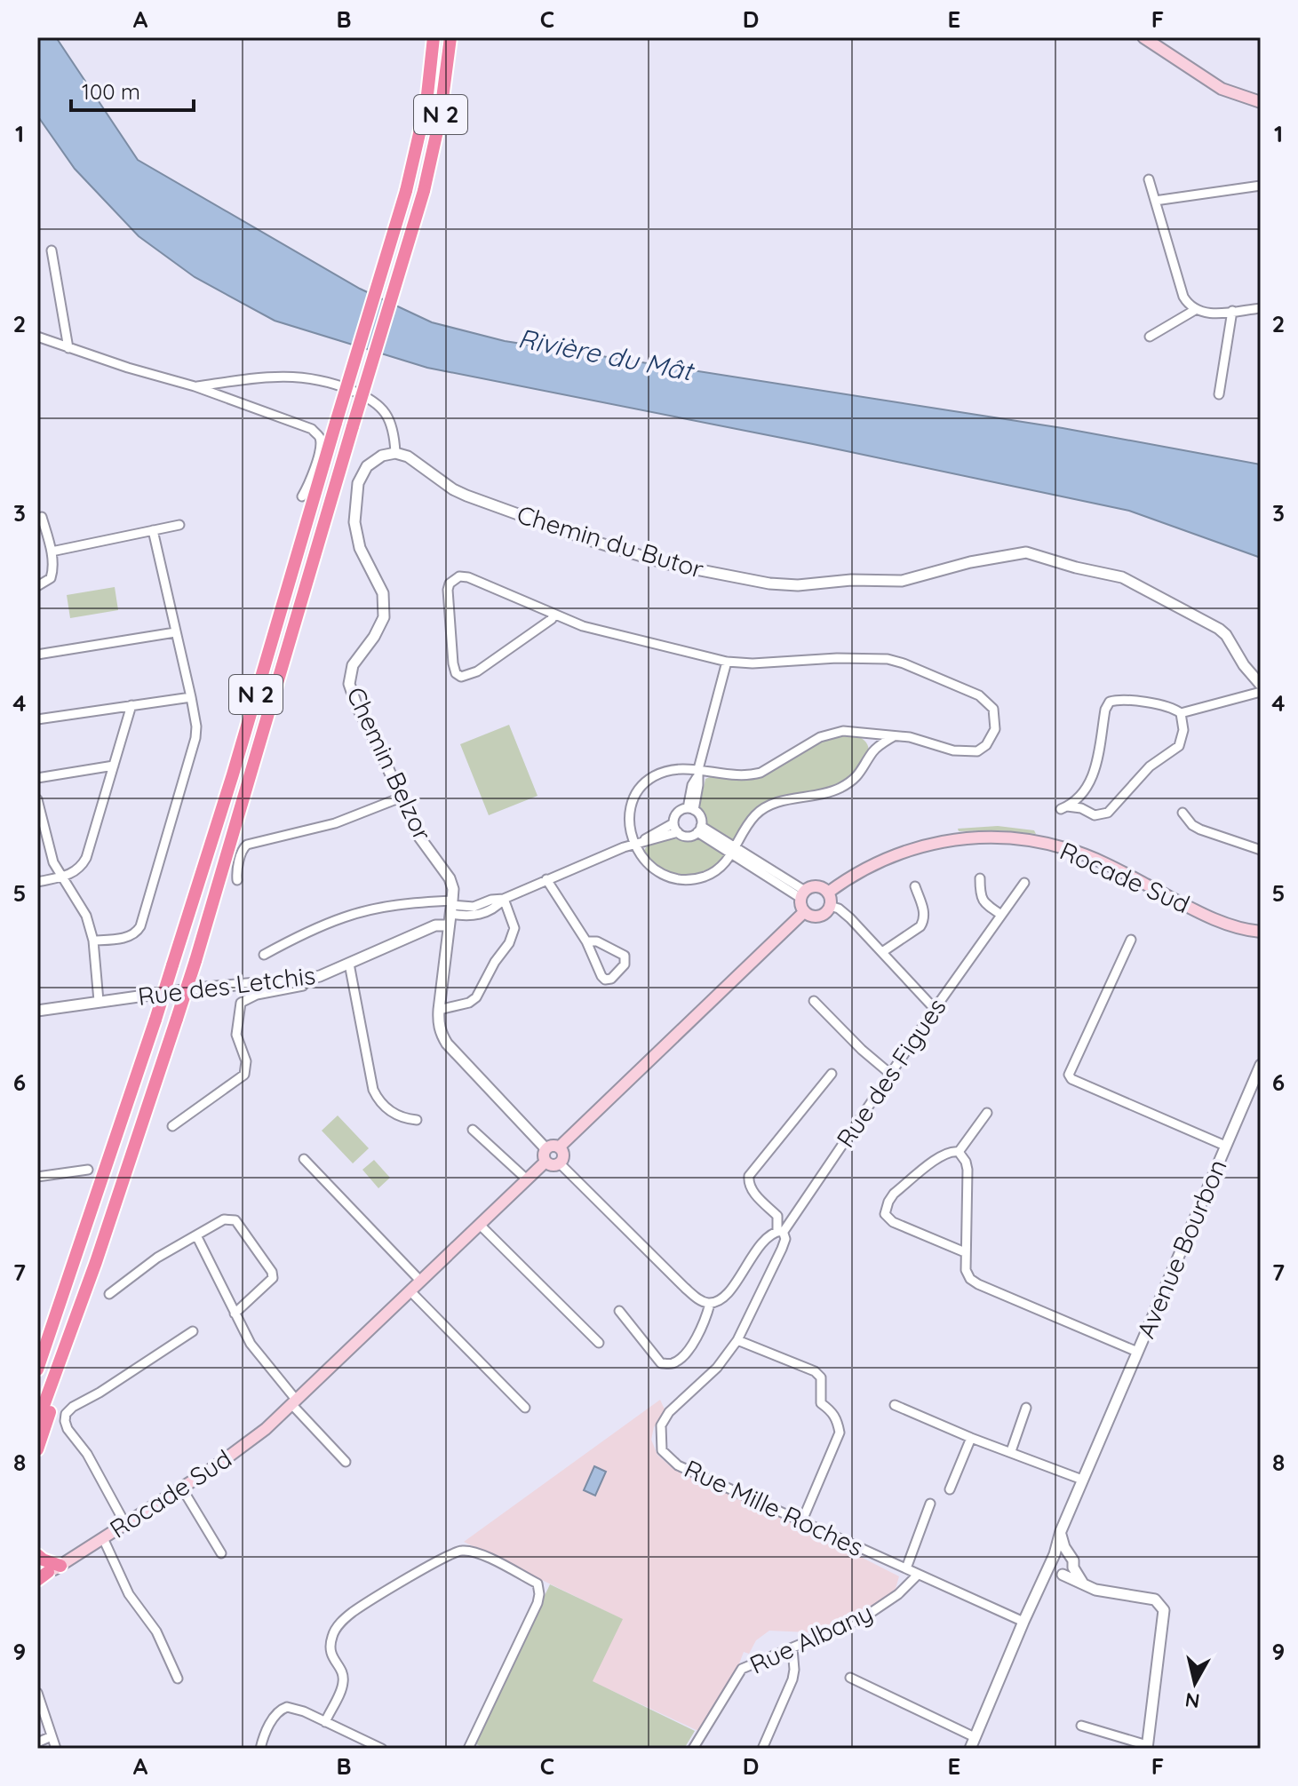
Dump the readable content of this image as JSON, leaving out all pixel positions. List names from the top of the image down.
{
  "streets": {
    "highway": ["N 2"],
    "main road": ["Rocade Sud"],
    "street": [
      "Chemin du Butor",
      "Chemin Belzor",
      "Rue des Letchis",
      "Rue des Figues",
      "Avenue Bourbon",
      "Rue Mille Roches",
      "Rue Albany"
    ]
  },
  "crossings": [
    ["Chemin du Butor", "Chemin Belzor"],
    ["Chemin Belzor", "Rocade Sud"],
    ["Chemin Belzor", "Rue des Letchis"],
    ["Rue des Figues", "Rue Mille Roches"],
    ["Avenue Bourbon", "Rue Mille Roches"],
    ["Rue Mille Roches", "Rue Albany"]
  ],
  "water": ["Rivière du Mât"],
  "scale_bar": "100 m",
  "north": "bottom",
  "grid": {
    "columns": [
      "A",
      "B",
      "C",
      "D",
      "E",
      "F"
    ],
    "rows": [
      "1",
      "2",
      "3",
      "4",
      "5",
      "6",
      "7",
      "8",
      "9"
    ]
  }
}
